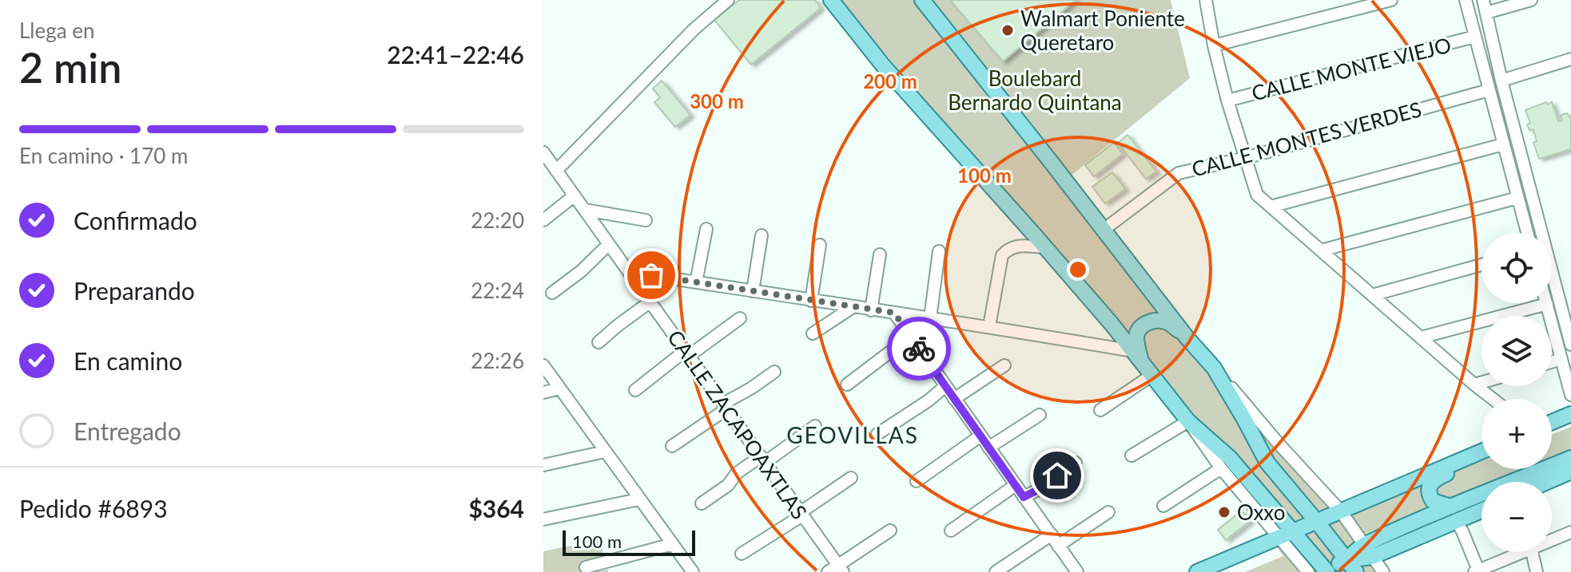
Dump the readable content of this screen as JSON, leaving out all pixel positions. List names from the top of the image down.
{
  "streets": {
    "street": ["CALLE MONTE VIEJO", "CALLE MONTES VERDES", "CALLE ZACAPOAXTLAS"]
  },
  "districts": ["GEOVILLAS"],
  "parks": ["Boulebard Bernardo Quintana"],
  "places": ["Walmart Poniente Queretaro", "Oxxo"],
  "scale_bar": "100 m",
  "page": {
    "heading": ["2 min", "Llega en", "22:41–22:46"],
    "panel": ["Pedido #6893", "$364"],
    "bar": "En camino · 170 m",
    "list": [
      ["Confirmado", "22:20"],
      ["Preparando", "22:24"],
      ["En camino", "22:26"],
      "Entregado"
    ],
    "map_buttons": ["+", "−"],
    "scale": "100 m"
  },
  "rings": ["200 m", "300 m", "100 m"]
}
